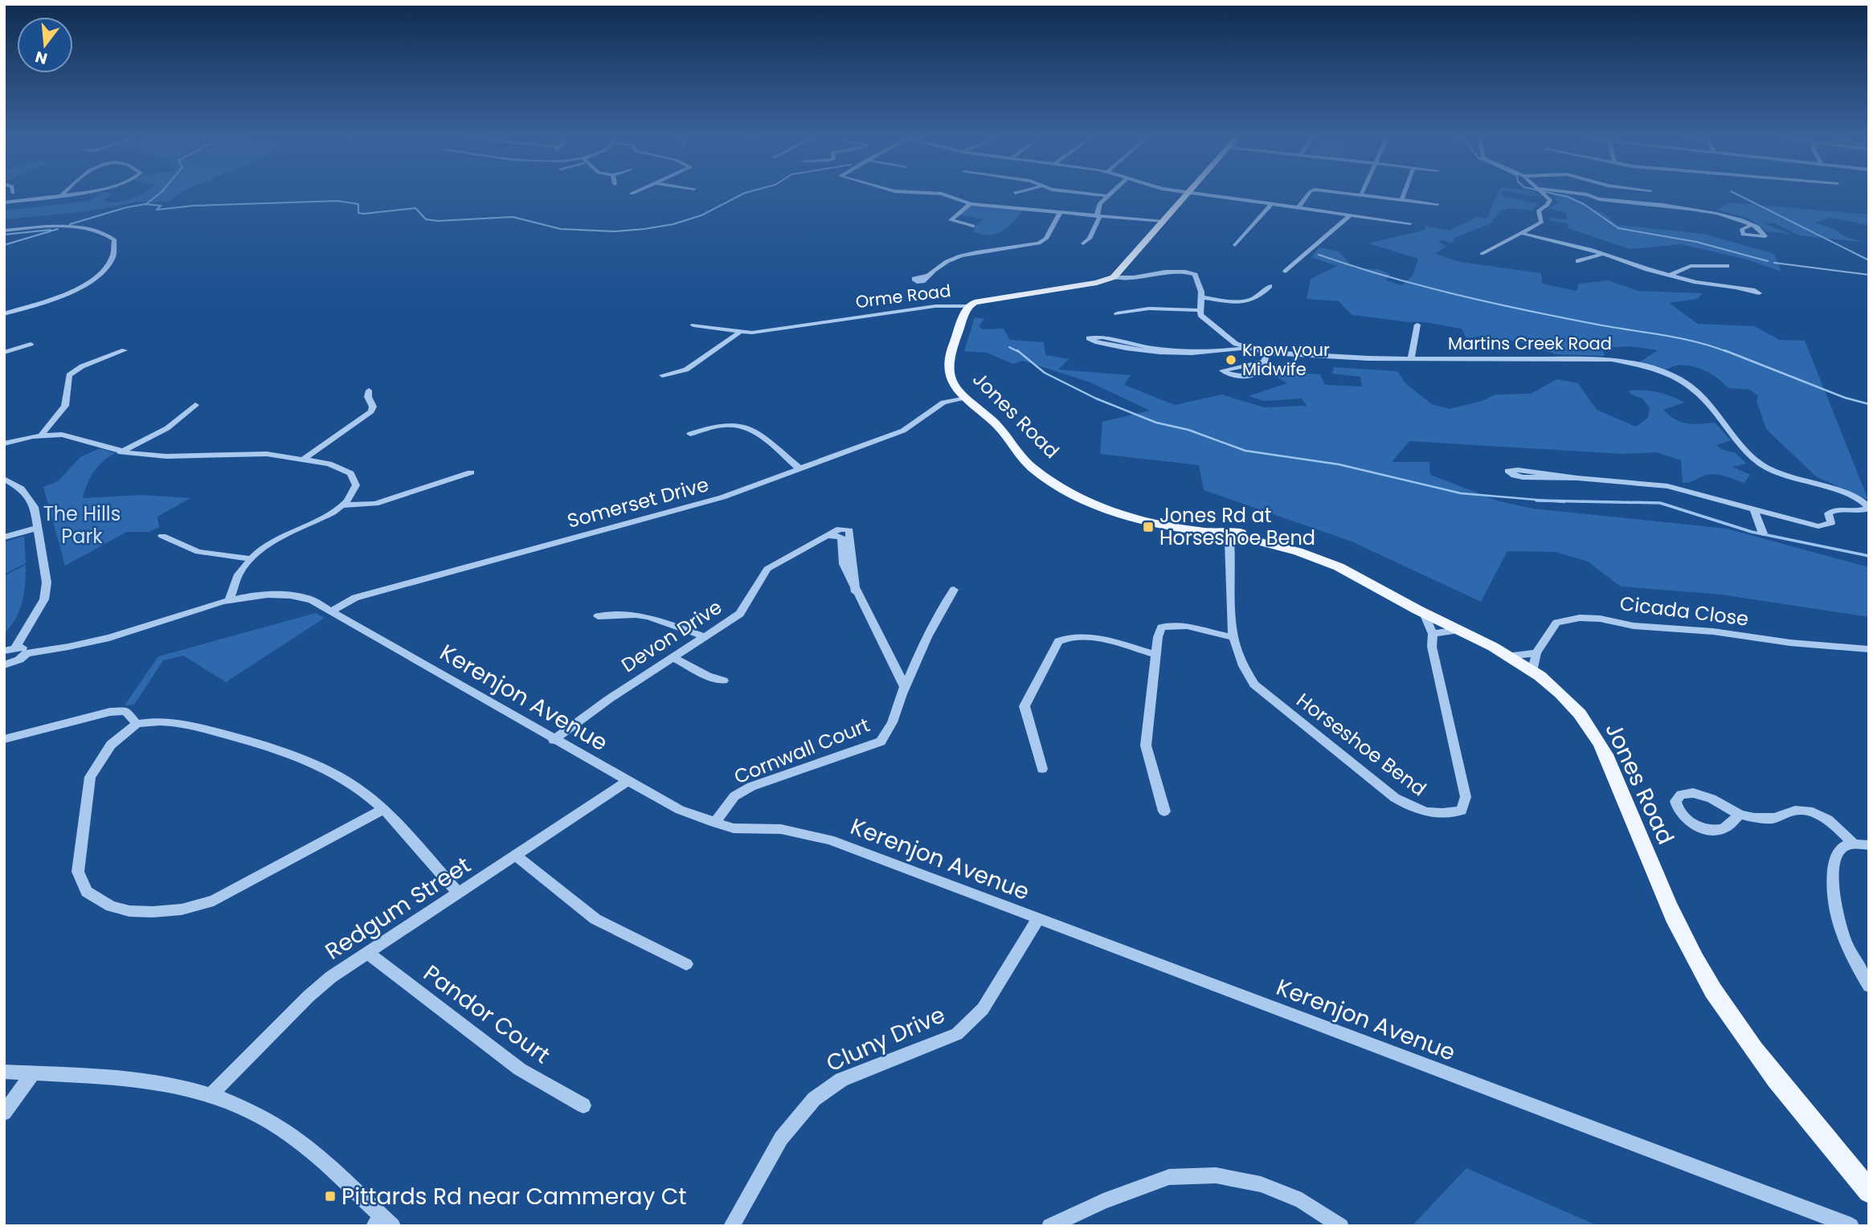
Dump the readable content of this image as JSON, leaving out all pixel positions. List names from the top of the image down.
{
  "streets": {
    "main road": ["Orme Road", "Jones Road"],
    "street": [
      "Martins Creek Road",
      "Somerset Drive",
      "Cicada Close",
      "Devon Drive",
      "Kerenjon Avenue",
      "Horseshoe Bend",
      "Cornwall Court",
      "Redgum Street",
      "Pandor Court",
      "Cluny Drive"
    ]
  },
  "crossings": [
    ["Orme Road", "Jones Road"],
    ["Jones Road", "Somerset Drive"],
    ["Jones Road", "Cicada Close"],
    ["Jones Road", "Horseshoe Bend"],
    ["Somerset Drive", "Kerenjon Avenue"],
    ["Devon Drive", "Kerenjon Avenue"],
    ["Devon Drive", "Cornwall Court"],
    ["Kerenjon Avenue", "Cornwall Court"],
    ["Kerenjon Avenue", "Redgum Street"],
    ["Kerenjon Avenue", "Cluny Drive"],
    ["Redgum Street", "Pandor Court"]
  ],
  "parks": ["The Hills Park"],
  "places": {
    "other": ["Know your Midwife"],
    "transit": ["Jones Rd at Horseshoe Bend", "Pittards Rd near Cammeray Ct"]
  },
  "north": "bottom"
}
